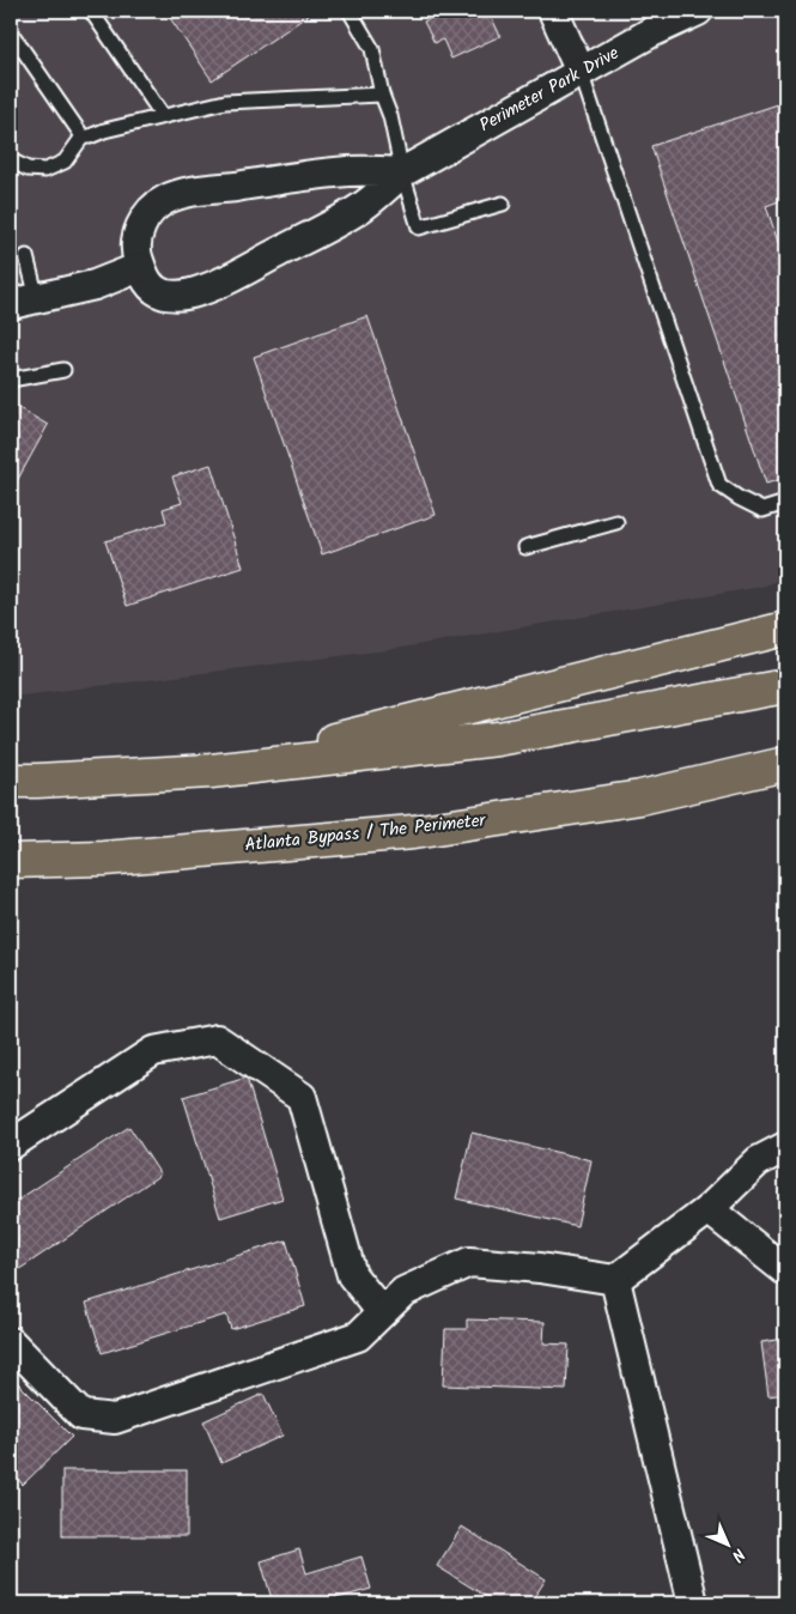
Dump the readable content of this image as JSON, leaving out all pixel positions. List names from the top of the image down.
{
  "streets": {
    "highway": ["Atlanta Bypass / The Perimeter"],
    "street": ["Perimeter Park Drive"]
  },
  "north": "bottom right"
}
